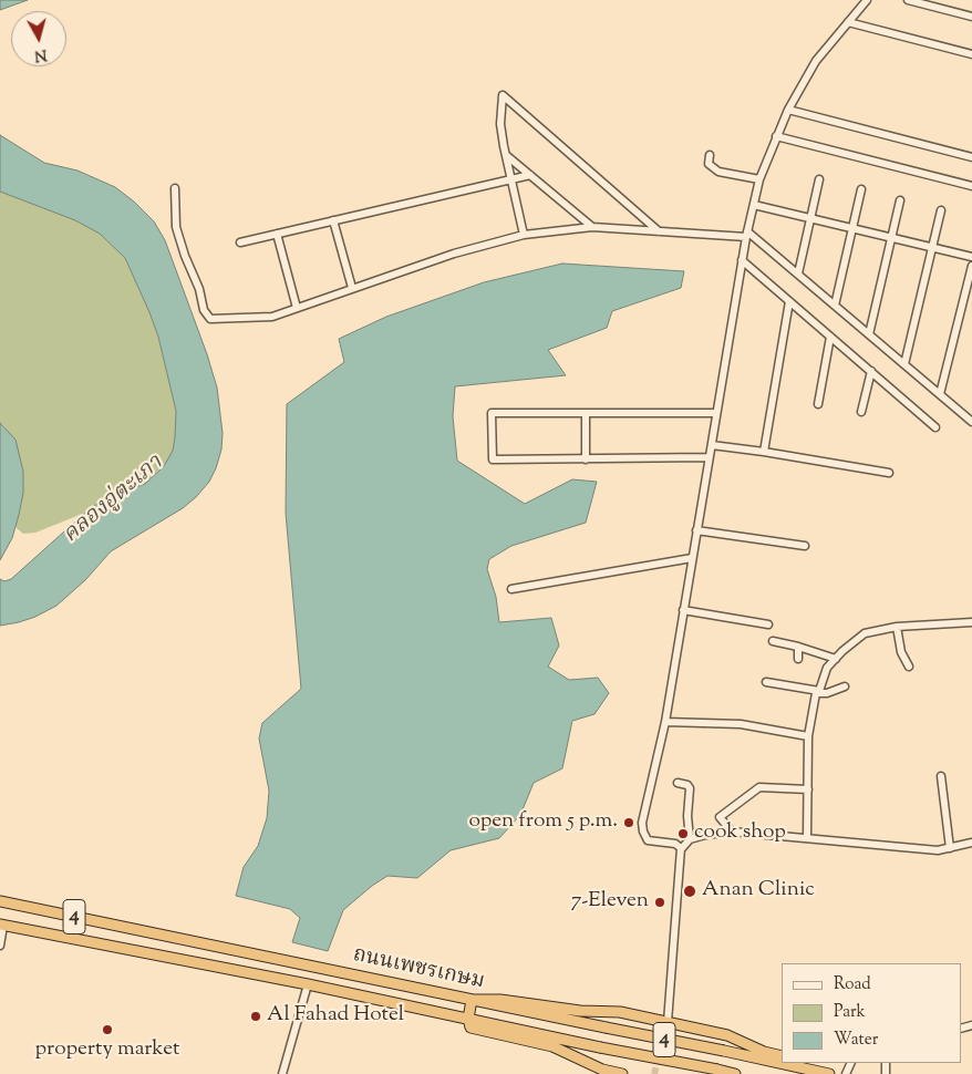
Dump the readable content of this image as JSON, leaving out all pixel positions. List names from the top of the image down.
{
  "streets": {
    "highway": ["4", "ถนนเพชรเกษม"]
  },
  "water": ["คลองอู่ตะเภา"],
  "places": [
    "open from 5 p.m.",
    "cook shop",
    "Anan Clinic",
    "7-Eleven",
    "Al Fahad Hotel",
    "property market"
  ],
  "legend": ["Road", "Park", "Water"],
  "north": "bottom"
}
